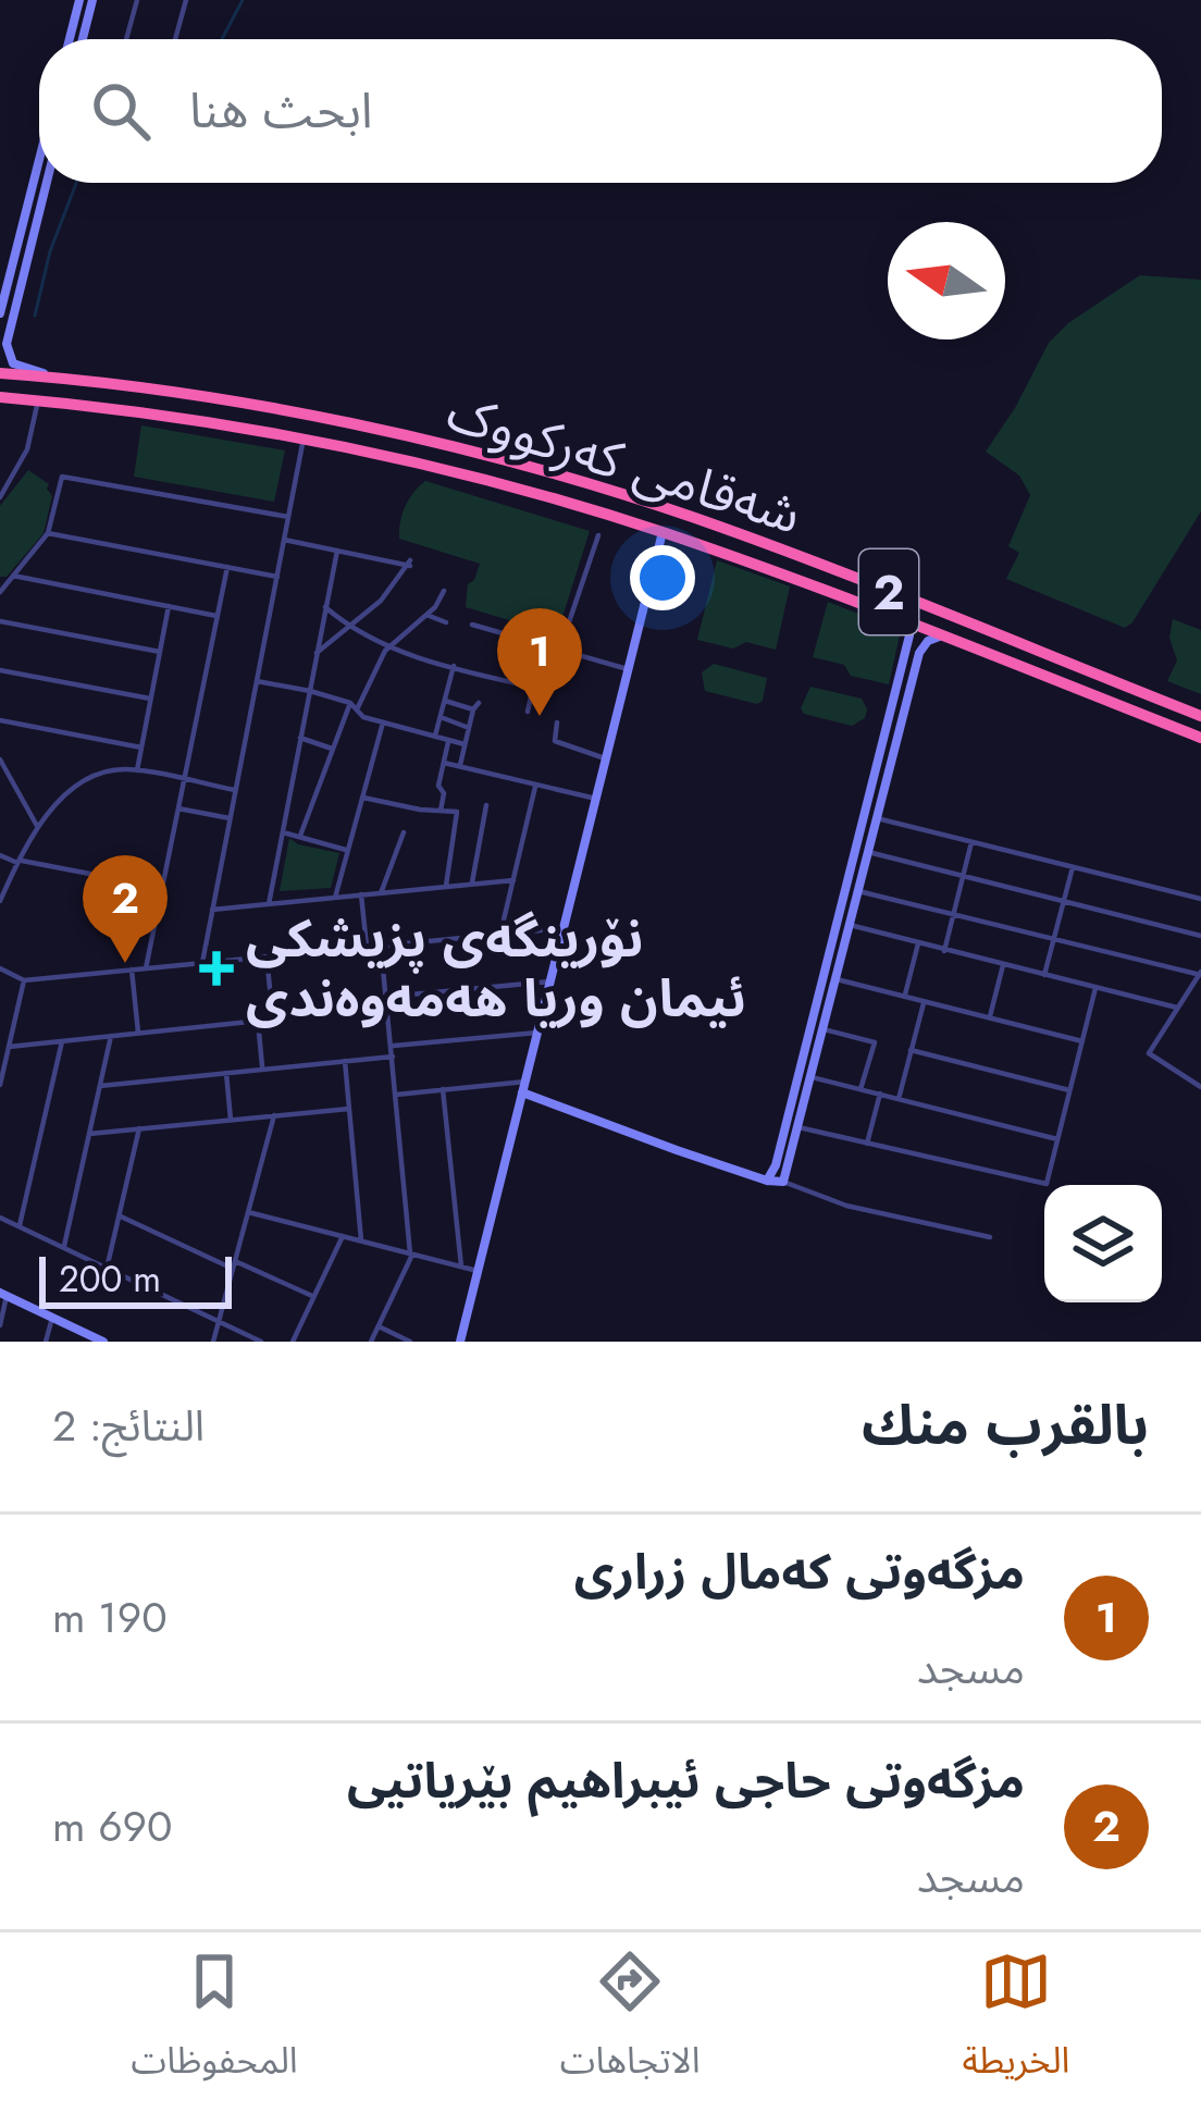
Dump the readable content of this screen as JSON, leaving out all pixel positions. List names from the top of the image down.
{
  "streets": {
    "highway": ["شەقامی کەرکووک", "2"]
  },
  "places": {
    "health": ["نۆرینگەی پزیشکی ئیمان وریا هەمەوەندی"]
  },
  "scale_bar": "200 m",
  "north": "left",
  "page": {
    "search": "ابحث هنا",
    "pins": ["1", "2"],
    "scale": "200 m",
    "heading": ["بالقرب منك", "النتائج: 2"],
    "list": [
      {
        "mark": "1",
        "name": "مزگەوتی کەمال زراری",
        "note": "مسجد",
        "value": "190 m"
      },
      {
        "mark": "2",
        "name": "مزگەوتی حاجی ئیبراهیم بێریاتیی",
        "note": "مسجد",
        "value": "690 m"
      }
    ],
    "nav": ["الخريطة", "الاتجاهات", "المحفوظات"]
  }
}
